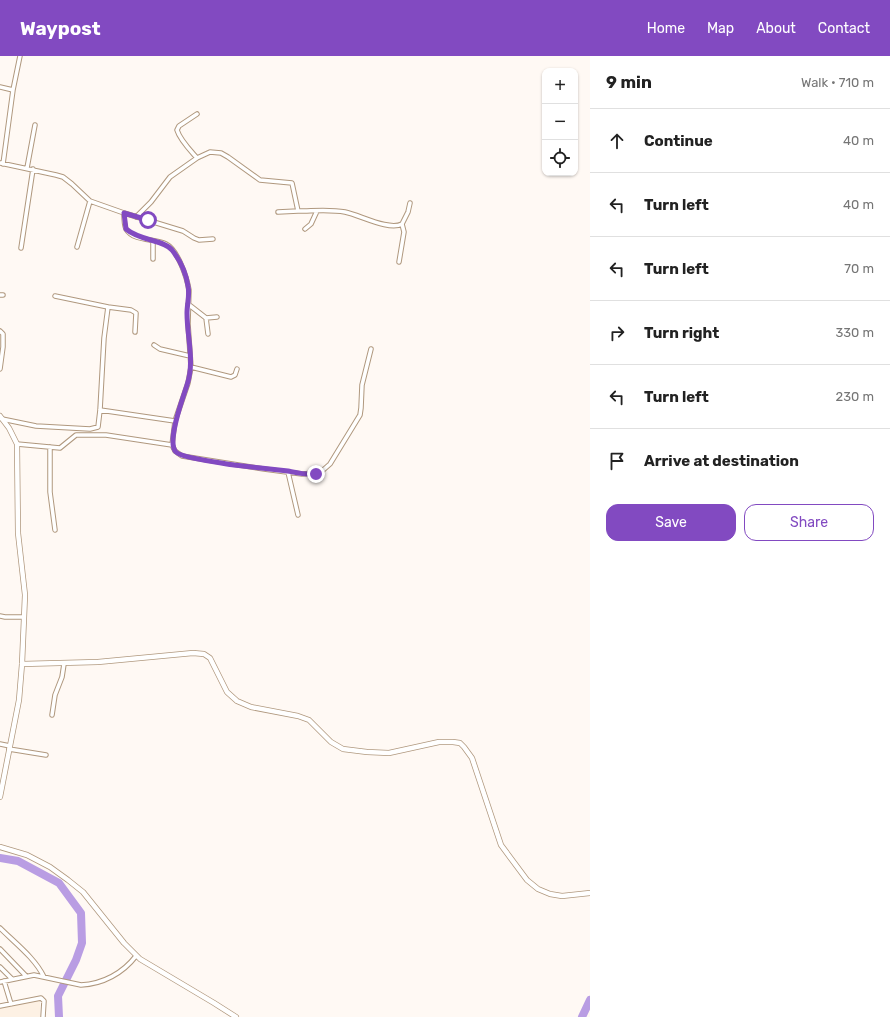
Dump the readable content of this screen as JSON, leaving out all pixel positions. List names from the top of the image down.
{
  "page": {
    "header": "Waypost",
    "nav": [
      "Home",
      "Map",
      "About",
      "Contact"
    ],
    "heading": ["9 min", "Walk · 710 m"],
    "map_buttons": ["+", "−"],
    "list": [
      ["Continue", "40 m"],
      ["Turn left", "40 m"],
      ["Turn left", "70 m"],
      ["Turn right", "330 m"],
      ["Turn left", "230 m"],
      "Arrive at destination"
    ],
    "buttons": ["Save", "Share"]
  }
}
